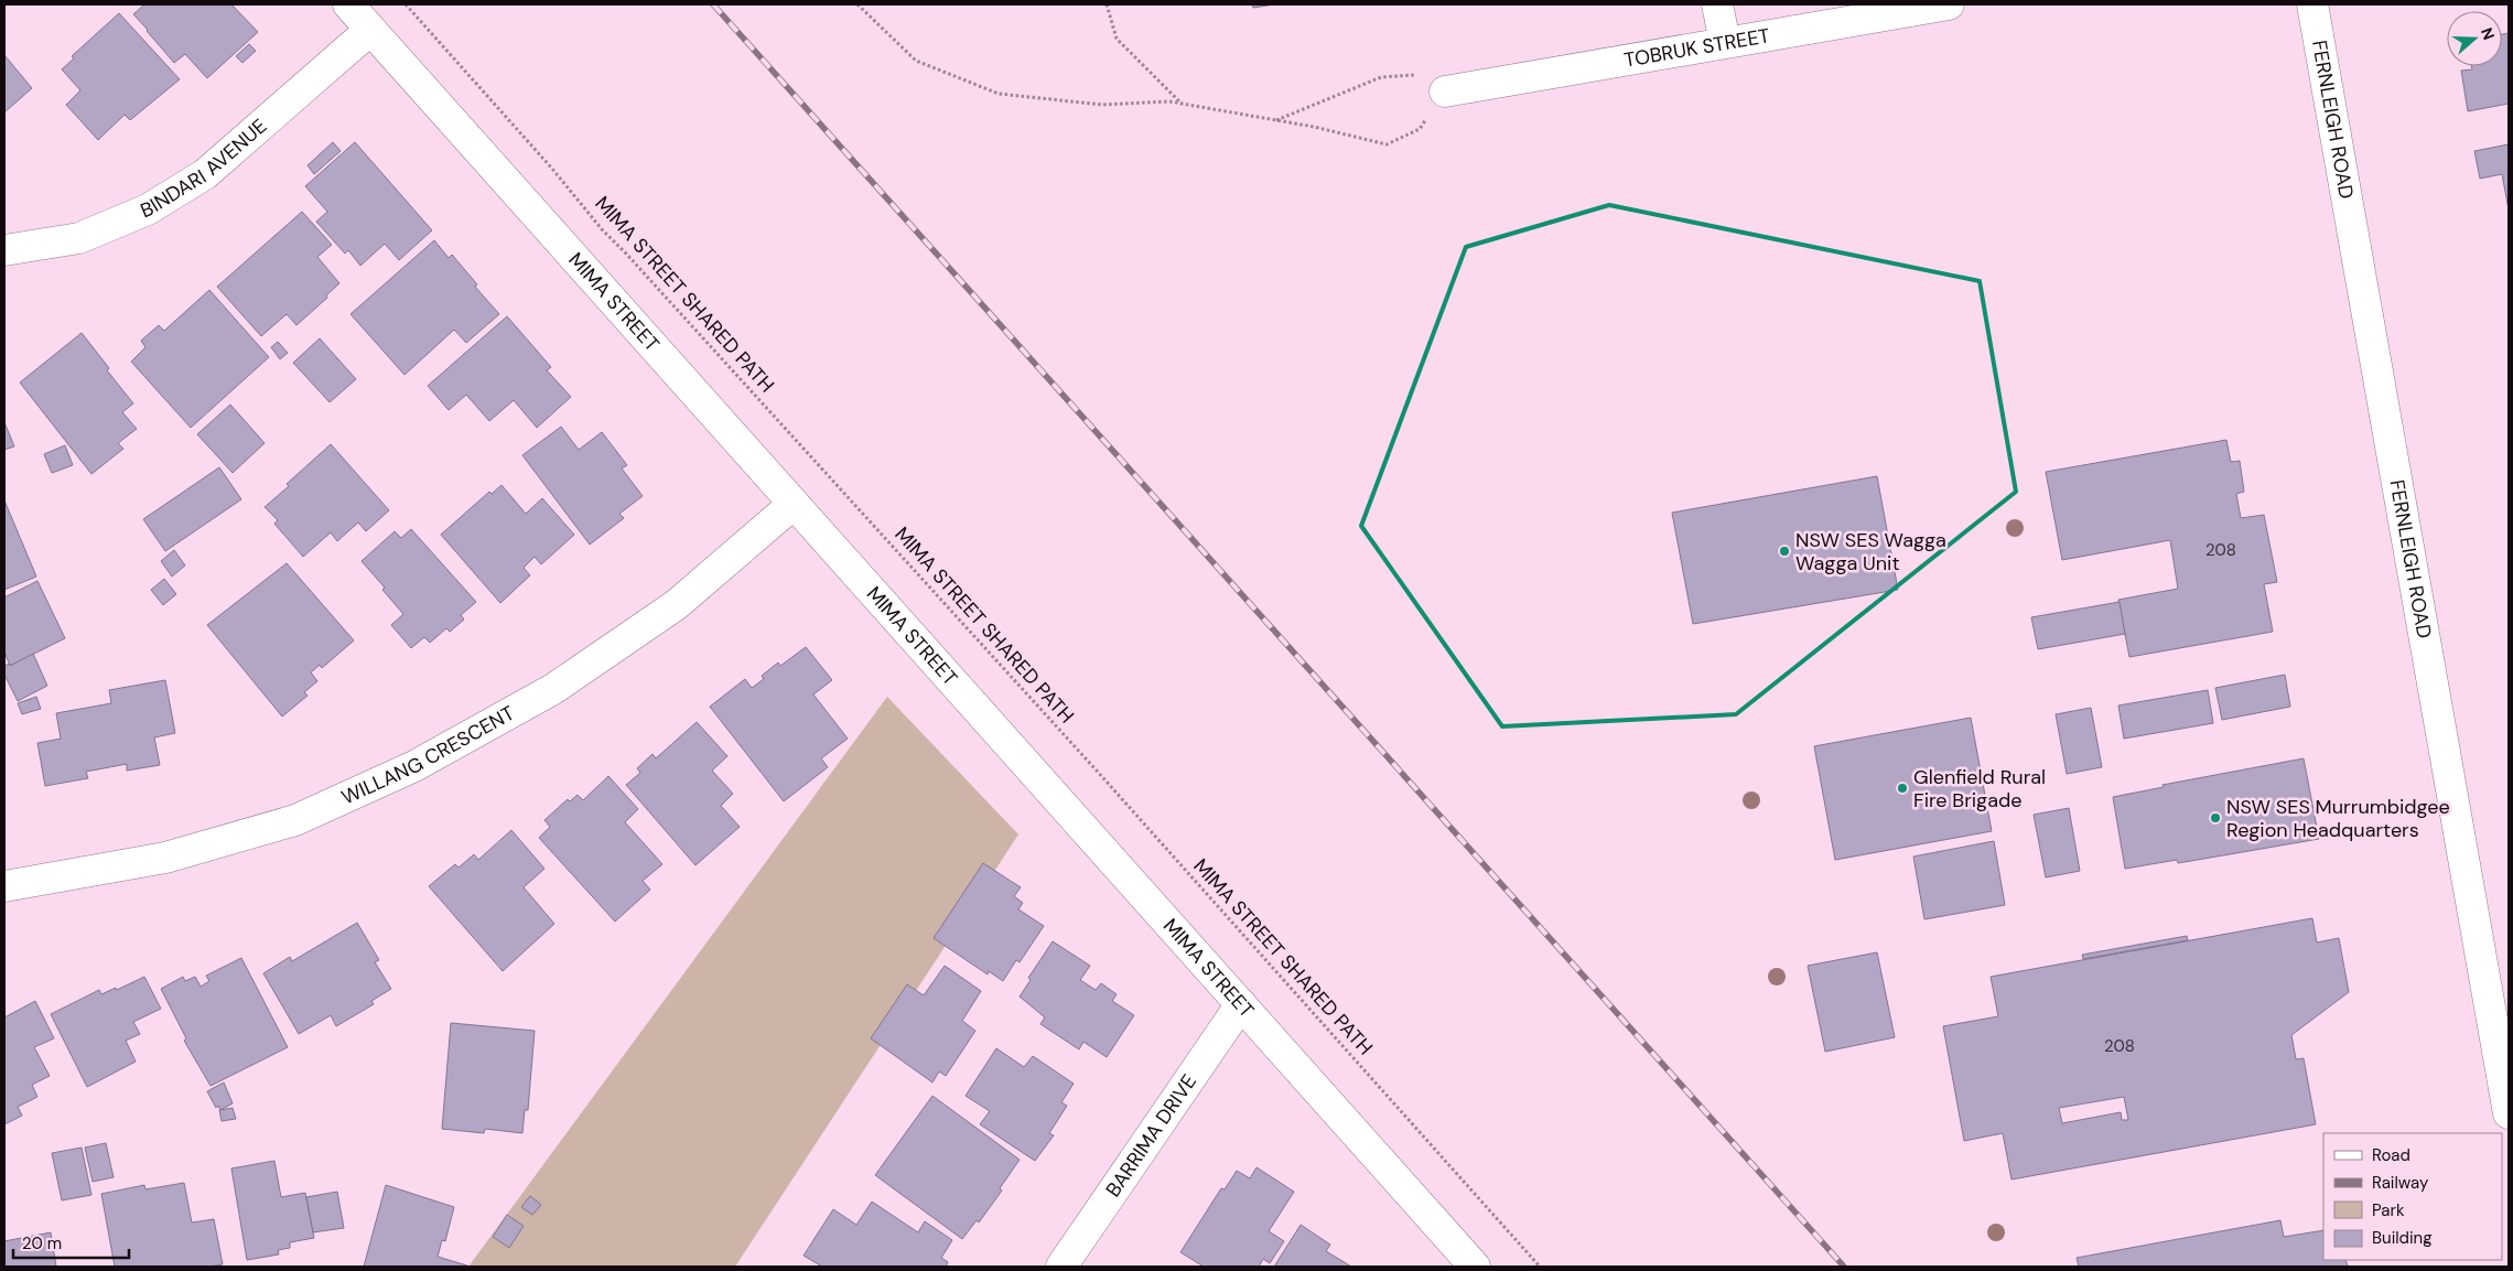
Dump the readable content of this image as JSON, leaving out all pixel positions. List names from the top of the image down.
{
  "streets": {
    "street": [
      "TOBRUK STREET",
      "FERNLEIGH ROAD",
      "BINDARI AVENUE",
      "MIMA STREET",
      "WILLANG CRESCENT",
      "BARRIMA DRIVE"
    ],
    "path": ["MIMA STREET SHARED PATH"]
  },
  "crossings": [
    ["BINDARI AVENUE", "MIMA STREET"],
    ["MIMA STREET", "WILLANG CRESCENT"],
    ["MIMA STREET", "BARRIMA DRIVE"]
  ],
  "places": ["NSW SES Wagga Wagga Unit", "Glenfield Rural Fire Brigade", "NSW SES Murrumbidgee Region Headquarters"],
  "house_numbers": ["208", "208"],
  "legend": [
    "Road",
    "Railway",
    "Park",
    "Building"
  ],
  "scale_bar": "20 m",
  "north": "right"
}
